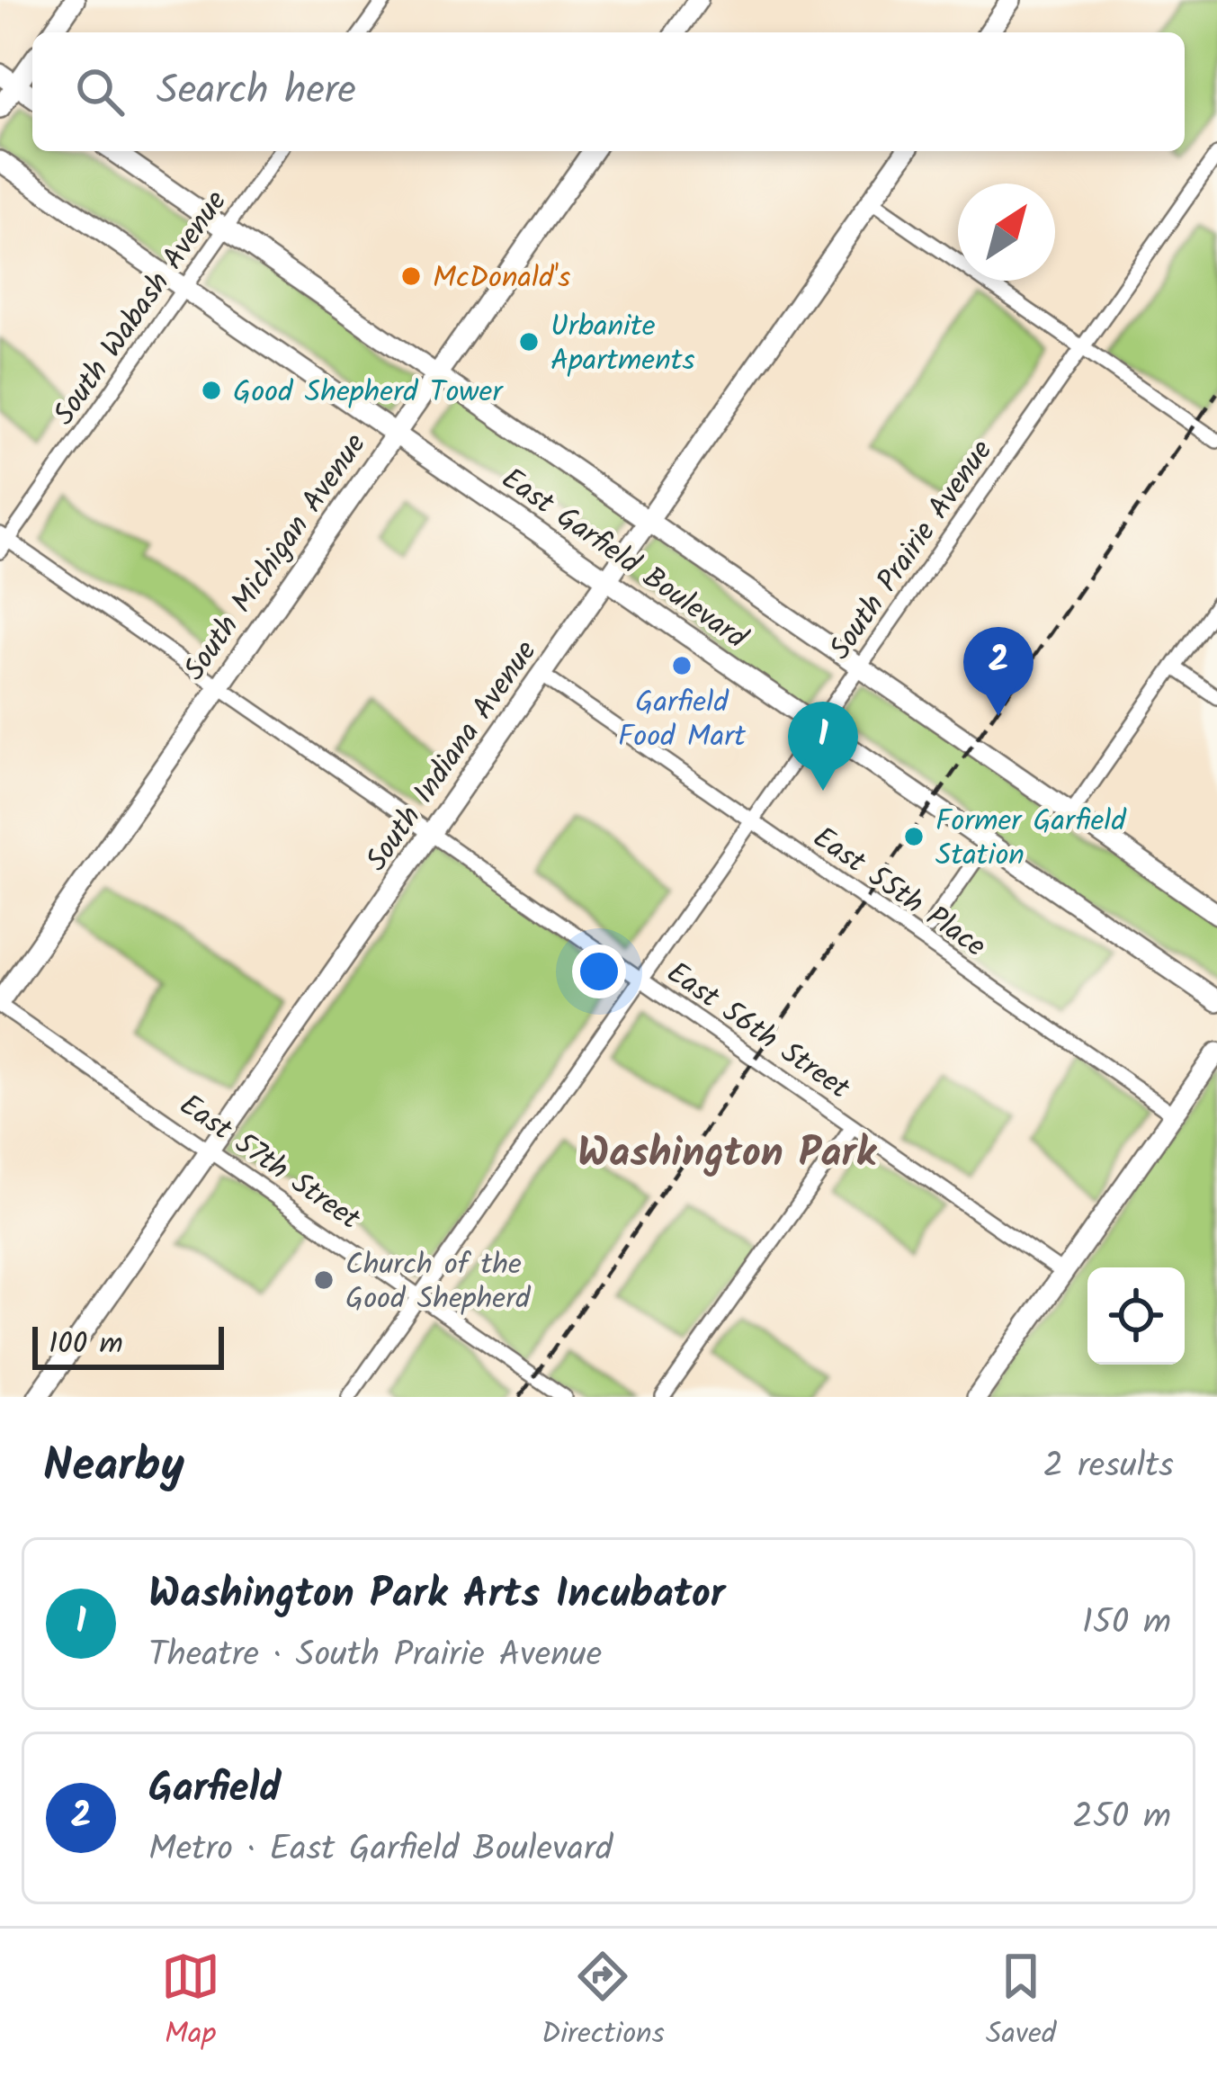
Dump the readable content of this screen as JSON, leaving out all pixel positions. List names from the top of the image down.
{
  "streets": {
    "street": [
      "South Wabash Avenue",
      "South Prairie Avenue",
      "South Michigan Avenue",
      "East Garfield Boulevard",
      "South Indiana Avenue",
      "East 55th Place",
      "East 56th Street",
      "East 57th Street"
    ]
  },
  "crossings": [
    ["South Wabash Avenue", "East Garfield Boulevard"],
    ["South Wabash Avenue", "East 56th Street"],
    ["South Prairie Avenue", "East Garfield Boulevard"],
    ["South Prairie Avenue", "East 55th Place"],
    ["South Prairie Avenue", "East 56th Street"],
    ["South Prairie Avenue", "East 57th Street"],
    ["South Michigan Avenue", "East Garfield Boulevard"],
    ["South Michigan Avenue", "East 56th Street"],
    ["South Michigan Avenue", "East 57th Street"],
    ["East Garfield Boulevard", "South Indiana Avenue"],
    ["South Indiana Avenue", "East 55th Place"],
    ["South Indiana Avenue", "East 56th Street"],
    ["South Indiana Avenue", "East 57th Street"]
  ],
  "districts": ["Washington Park"],
  "places": [
    "McDonald's",
    "Urbanite Apartments",
    "Good Shepherd Tower",
    "Garfield Food Mart",
    "Former Garfield Station",
    "Church of the Good Shepherd"
  ],
  "scale_bar": "100 m",
  "north": "top right",
  "page": {
    "search": "Search here",
    "pins": ["2", "1"],
    "scale": "100 m",
    "heading": ["Nearby", "2 results"],
    "list": [
      {
        "mark": "1",
        "name": "Washington Park Arts Incubator",
        "note": "Theatre · South Prairie Avenue",
        "value": "150 m"
      },
      {
        "mark": "2",
        "name": "Garfield",
        "note": "Metro · East Garfield Boulevard",
        "value": "250 m"
      }
    ],
    "nav": ["Map", "Directions", "Saved"]
  }
}
